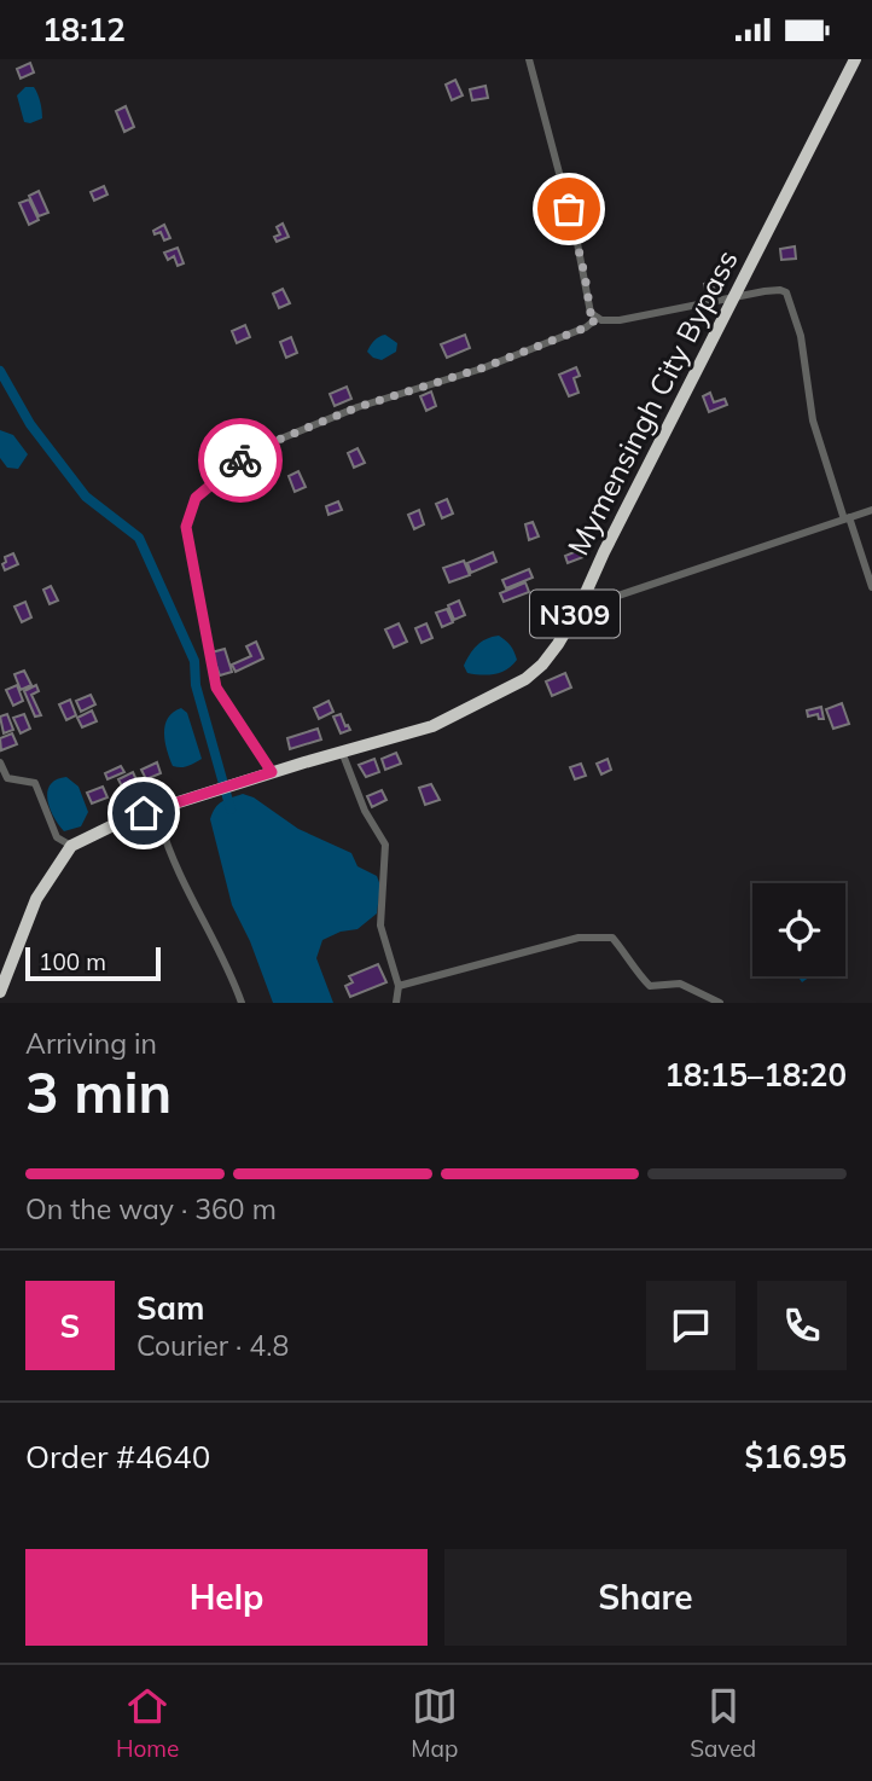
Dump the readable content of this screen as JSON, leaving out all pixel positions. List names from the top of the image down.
{
  "streets": {
    "highway": ["Mymensingh City Bypass", "N309"]
  },
  "scale_bar": "100 m",
  "page": {
    "status": "18:12",
    "scale": "100 m",
    "heading": ["3 min", "Arriving in", "18:15–18:20"],
    "panel": [
      "Sam",
      "Courier · 4.8",
      "Order #4640",
      "$16.95"
    ],
    "bar": "On the way · 360 m",
    "round": "S",
    "buttons": ["Help", "Share"],
    "tabs": ["Home", "Map", "Saved"]
  }
}
